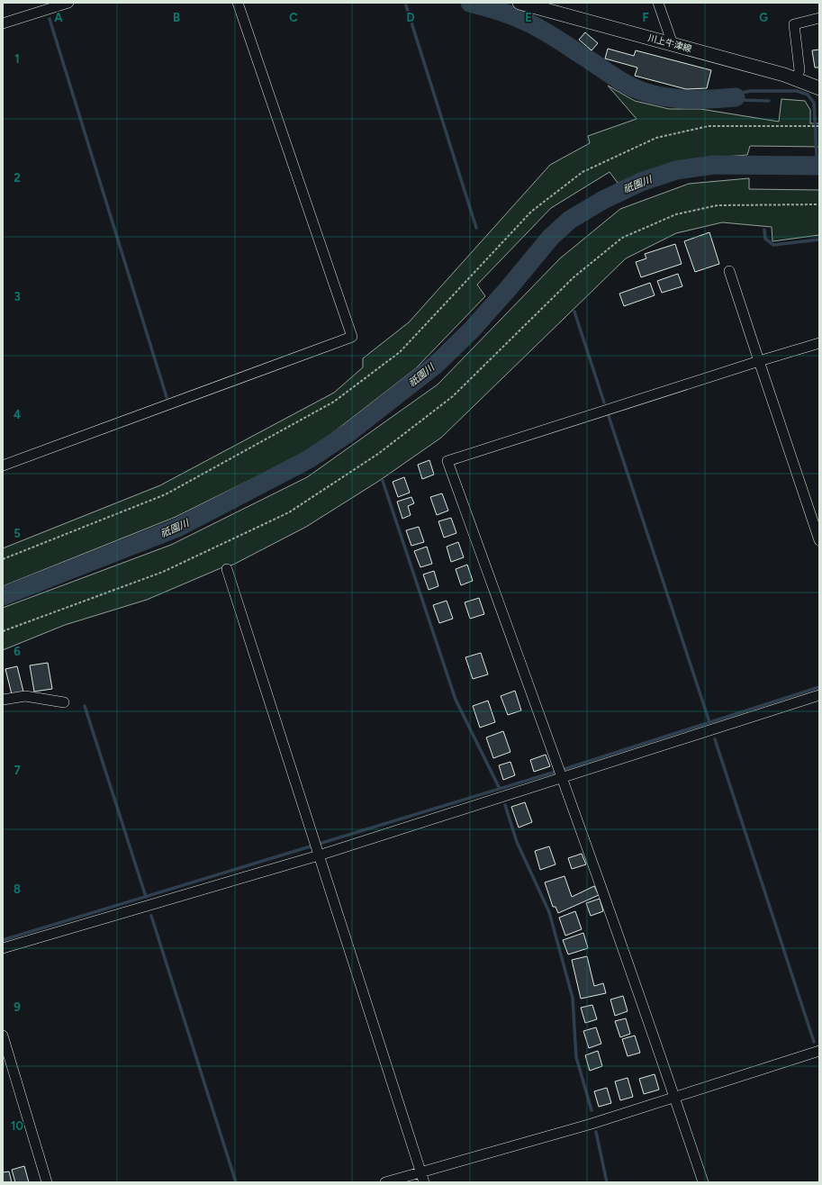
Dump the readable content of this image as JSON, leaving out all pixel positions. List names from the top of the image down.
{
  "streets": {
    "main road": ["川上牛津線"]
  },
  "water": ["祇園川"],
  "grid": {
    "columns": [
      "A",
      "B",
      "C",
      "D",
      "E",
      "F",
      "G"
    ],
    "rows": [
      "1",
      "2",
      "3",
      "4",
      "5",
      "6",
      "7",
      "8",
      "9",
      "10"
    ]
  }
}
